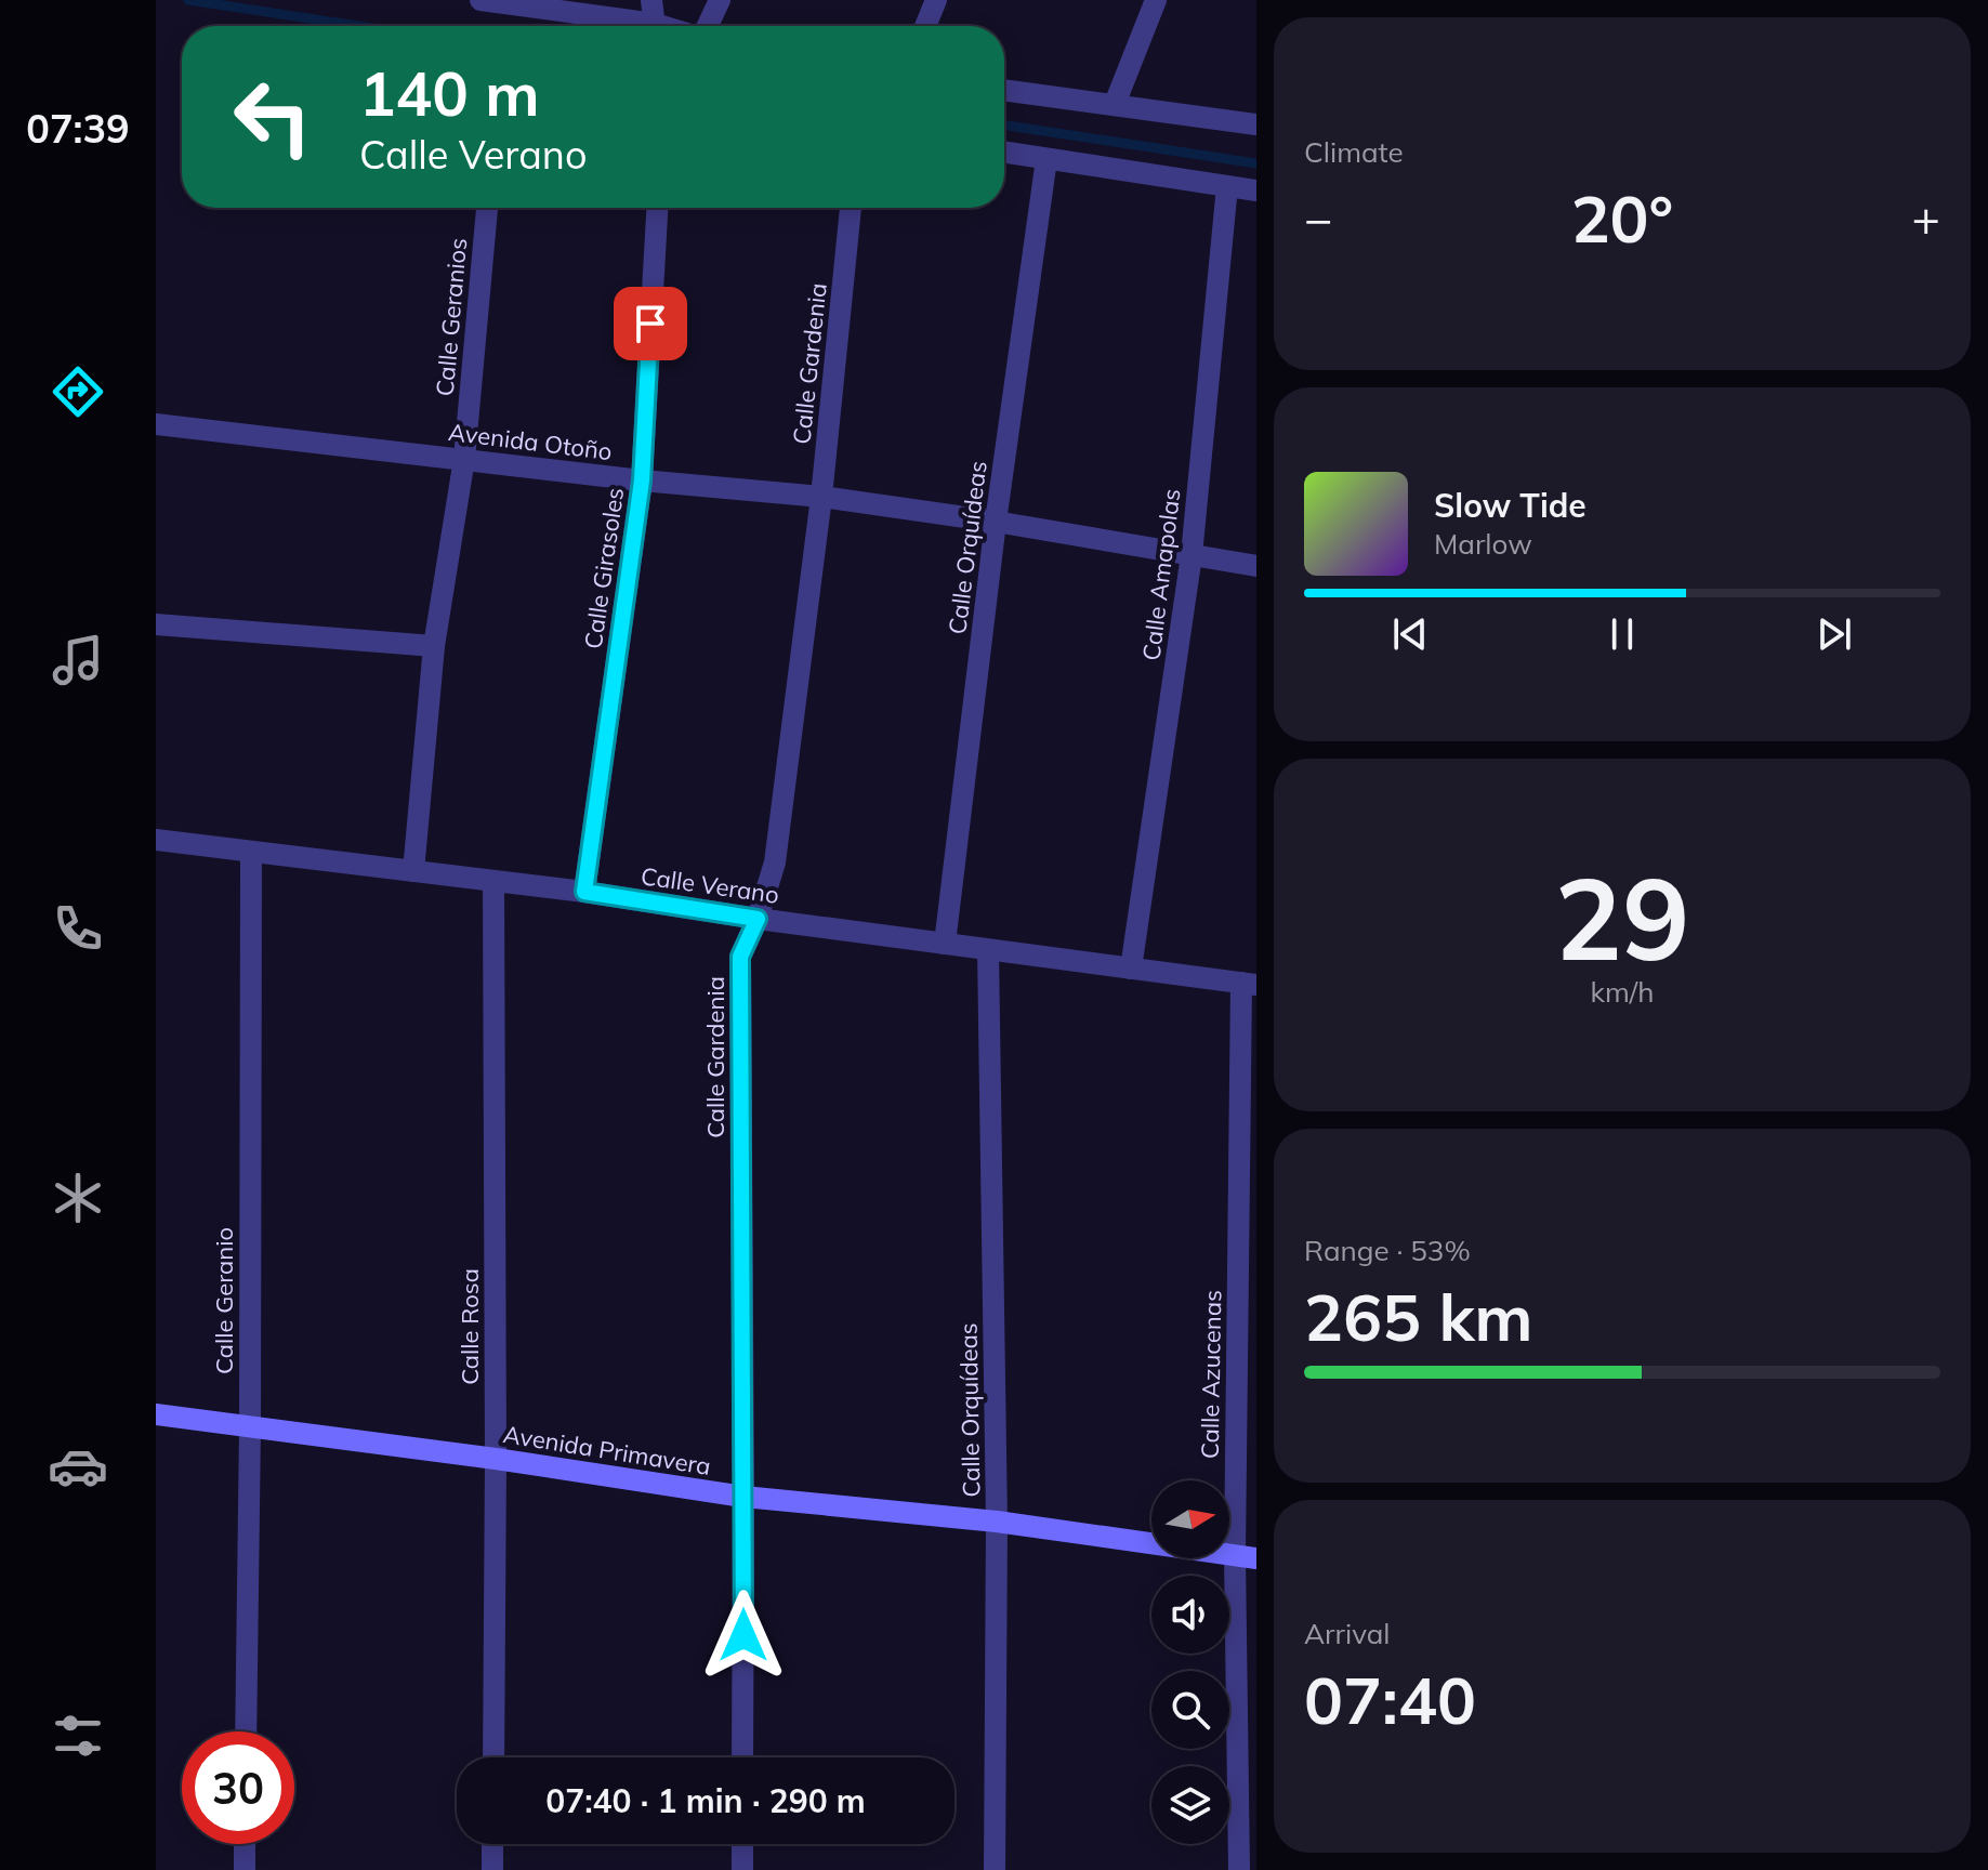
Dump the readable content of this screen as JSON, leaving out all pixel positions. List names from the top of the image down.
{
  "streets": {
    "street": [
      "Calle Geranios",
      "Calle Gardenia",
      "Avenida Otoño",
      "Calle Orquídeas",
      "Calle Girasoles",
      "Calle Amapolas",
      "Calle Verano",
      "Calle Geranio",
      "Calle Rosa",
      "Calle Azucenas",
      "Avenida Primavera"
    ]
  },
  "crossings": [
    ["Calle Geranios", "Avenida Otoño"],
    ["Calle Geranios", "Calle Verano"],
    ["Calle Gardenia", "Avenida Otoño"],
    ["Calle Gardenia", "Calle Verano"],
    ["Calle Gardenia", "Avenida Primavera"],
    ["Avenida Otoño", "Calle Orquídeas"],
    ["Avenida Otoño", "Calle Girasoles"],
    ["Avenida Otoño", "Calle Amapolas"],
    ["Calle Orquídeas", "Calle Verano"],
    ["Calle Orquídeas", "Avenida Primavera"],
    ["Calle Girasoles", "Calle Verano"],
    ["Calle Amapolas", "Calle Verano"],
    ["Calle Verano", "Calle Geranio"],
    ["Calle Verano", "Calle Rosa"],
    ["Calle Verano", "Calle Azucenas"],
    ["Calle Geranio", "Avenida Primavera"],
    ["Calle Rosa", "Avenida Primavera"],
    ["Calle Azucenas", "Avenida Primavera"]
  ],
  "north": "right",
  "page": {
    "tabs": "07:39",
    "tile": [
      "Climate",
      ["29", "km/h"],
      ["Range · 53%", "265 km"],
      ["Arrival", "07:40"]
    ],
    "turn": ["140 m", "Calle Verano"],
    "heat": ["−", "20°", "+"],
    "song": ["Slow Tide", "Marlow"],
    "limit": "30",
    "trip": "07:40 · 1 min · 290 m"
  }
}
